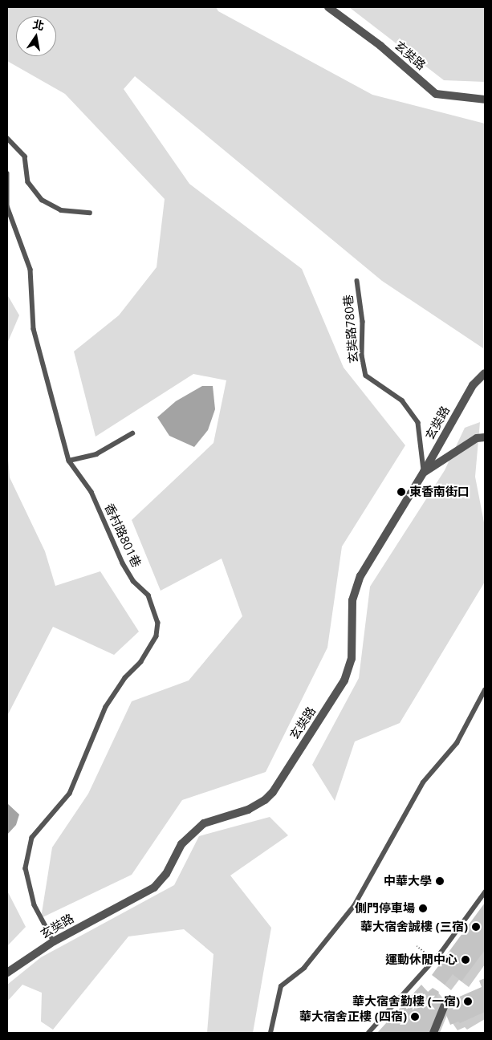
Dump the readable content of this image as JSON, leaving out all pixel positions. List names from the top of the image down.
{
  "streets": {
    "street": ["玄奘路"],
    "lane": ["玄奘路780巷", "香村路801巷"]
  },
  "crossings": [
    ["玄奘路", "玄奘路780巷"],
    ["玄奘路", "香村路801巷"]
  ],
  "places": [
    "東香南街口",
    "中華大學",
    "側門停車場",
    "華大宿舍誠樓 (三宿)",
    "運動休閒中心",
    "華大宿舍勤樓 (一宿)",
    "華大宿舍正樓 (四宿)"
  ],
  "north": "top"
}
